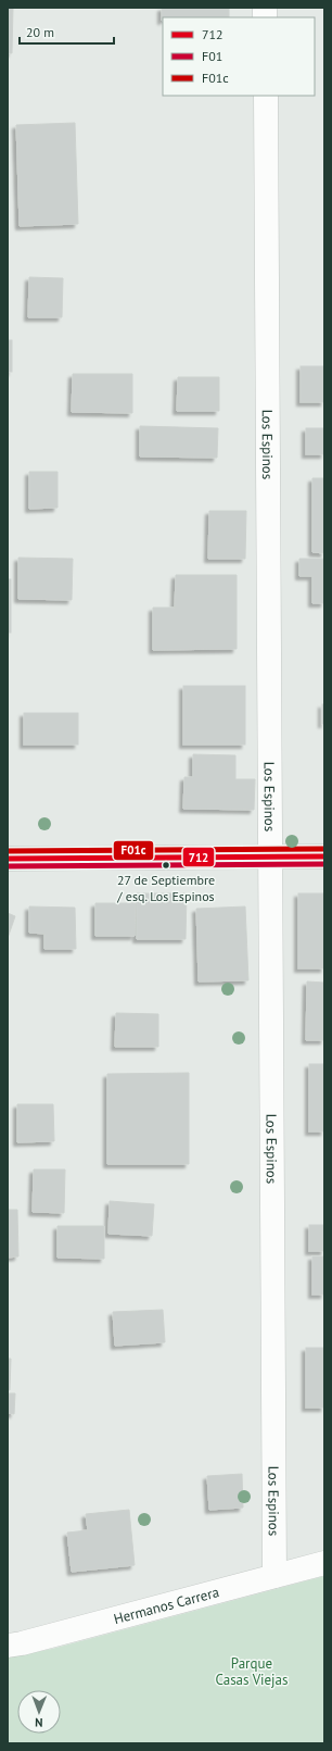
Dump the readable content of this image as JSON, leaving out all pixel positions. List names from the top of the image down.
{
  "streets": {
    "street": ["Los Espinos", "Hermanos Carrera"]
  },
  "crossings": [
    ["Los Espinos", "Hermanos Carrera"]
  ],
  "parks": ["Parque Casas Viejas"],
  "places": ["27 de Septiembre / esq. Los Espinos"],
  "lines": ["transit line F01c", "transit line 712", "transit line F01"],
  "legend": ["712", "F01", "F01c"],
  "scale_bar": "20 m",
  "north": "bottom"
}
